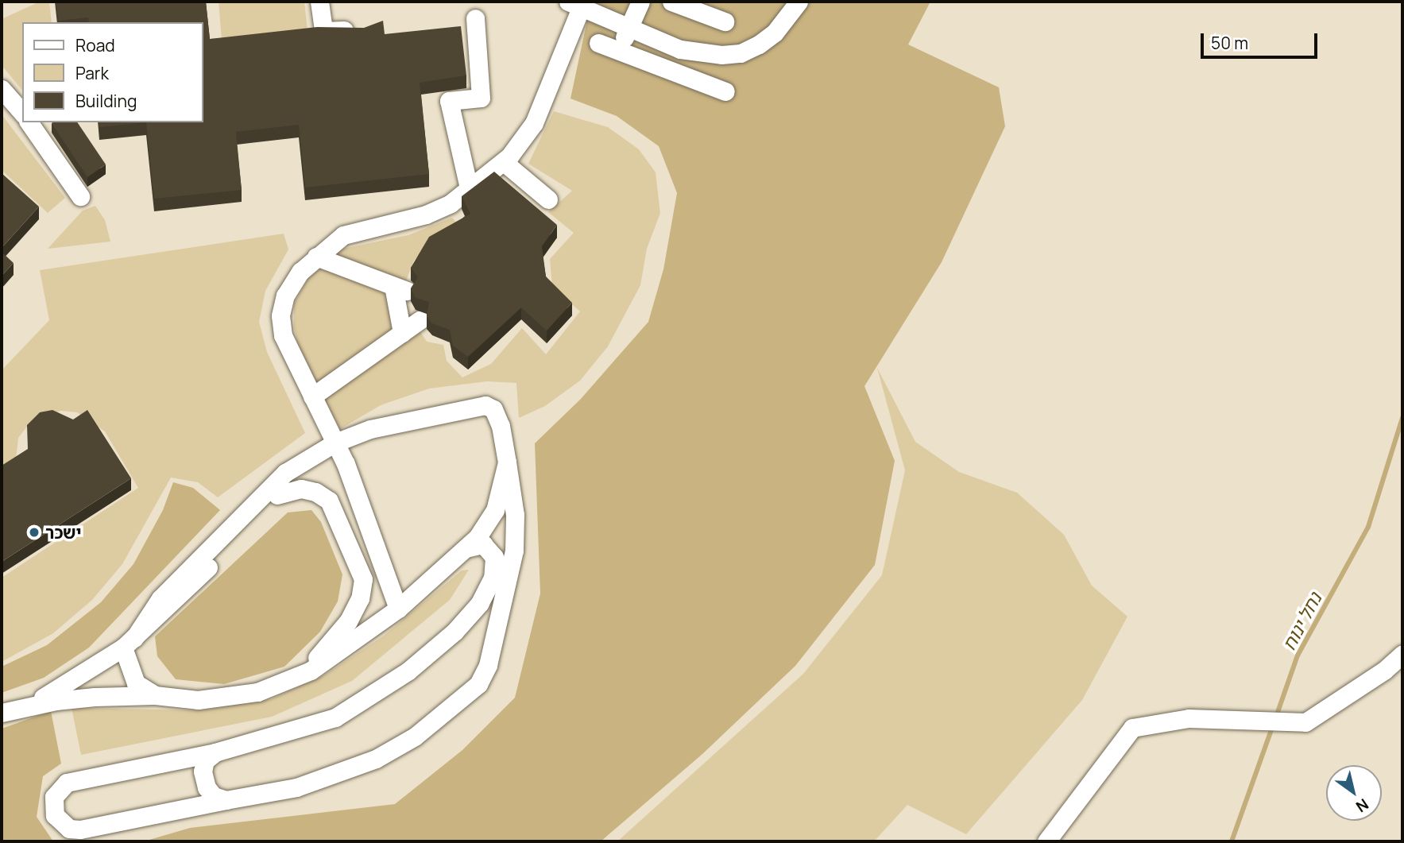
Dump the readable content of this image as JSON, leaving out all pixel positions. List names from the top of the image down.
{
  "water": ["נחל ינוח"],
  "places": ["ישכר"],
  "legend": ["Road", "Park", "Building"],
  "scale_bar": "50 m",
  "north": "bottom right"
}
